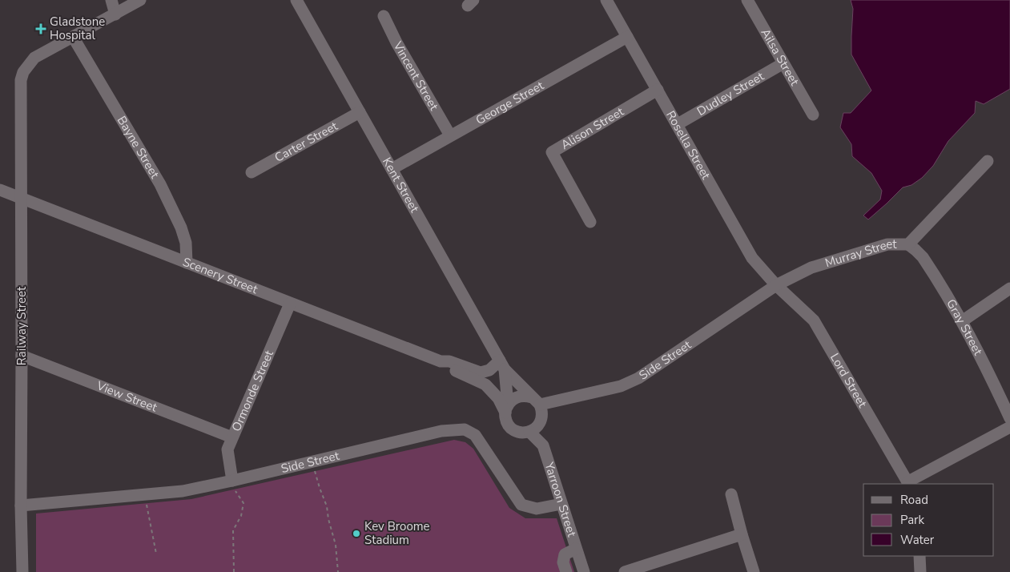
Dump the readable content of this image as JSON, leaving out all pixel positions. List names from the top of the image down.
{
  "streets": {
    "street": [
      "Ailsa Street",
      "Vincent Street",
      "Dudley Street",
      "George Street",
      "Alison Street",
      "Carter Street",
      "Rosella Street",
      "Bayne Street",
      "Kent Street",
      "Murray Street",
      "Scenery Street",
      "Railway Street",
      "Gray Street",
      "Side Street",
      "Lord Street",
      "Ormonde Street",
      "View Street",
      "Yarroon Street"
    ]
  },
  "crossings": [
    ["Ailsa Street", "Dudley Street"],
    ["Vincent Street", "George Street"],
    ["Dudley Street", "Rosella Street"],
    ["George Street", "Rosella Street"],
    ["George Street", "Kent Street"],
    ["Alison Street", "Rosella Street"],
    ["Carter Street", "Kent Street"],
    ["Rosella Street", "Murray Street"],
    ["Rosella Street", "Side Street"],
    ["Rosella Street", "Lord Street"],
    ["Bayne Street", "Scenery Street"],
    ["Bayne Street", "Railway Street"],
    ["Kent Street", "Scenery Street"],
    ["Kent Street", "Side Street"],
    ["Kent Street", "Yarroon Street"],
    ["Murray Street", "Gray Street"],
    ["Murray Street", "Side Street"],
    ["Murray Street", "Lord Street"],
    ["Scenery Street", "Railway Street"],
    ["Scenery Street", "Side Street"],
    ["Scenery Street", "Ormonde Street"],
    ["Scenery Street", "Yarroon Street"],
    ["Railway Street", "Side Street"],
    ["Railway Street", "View Street"],
    ["Side Street", "Lord Street"],
    ["Side Street", "Ormonde Street"],
    ["Side Street", "Yarroon Street"],
    ["Ormonde Street", "View Street"]
  ],
  "places": {
    "health": ["Gladstone Hospital"],
    "other": ["Kev Broome Stadium"]
  },
  "legend": ["Road", "Park", "Water"]
}
